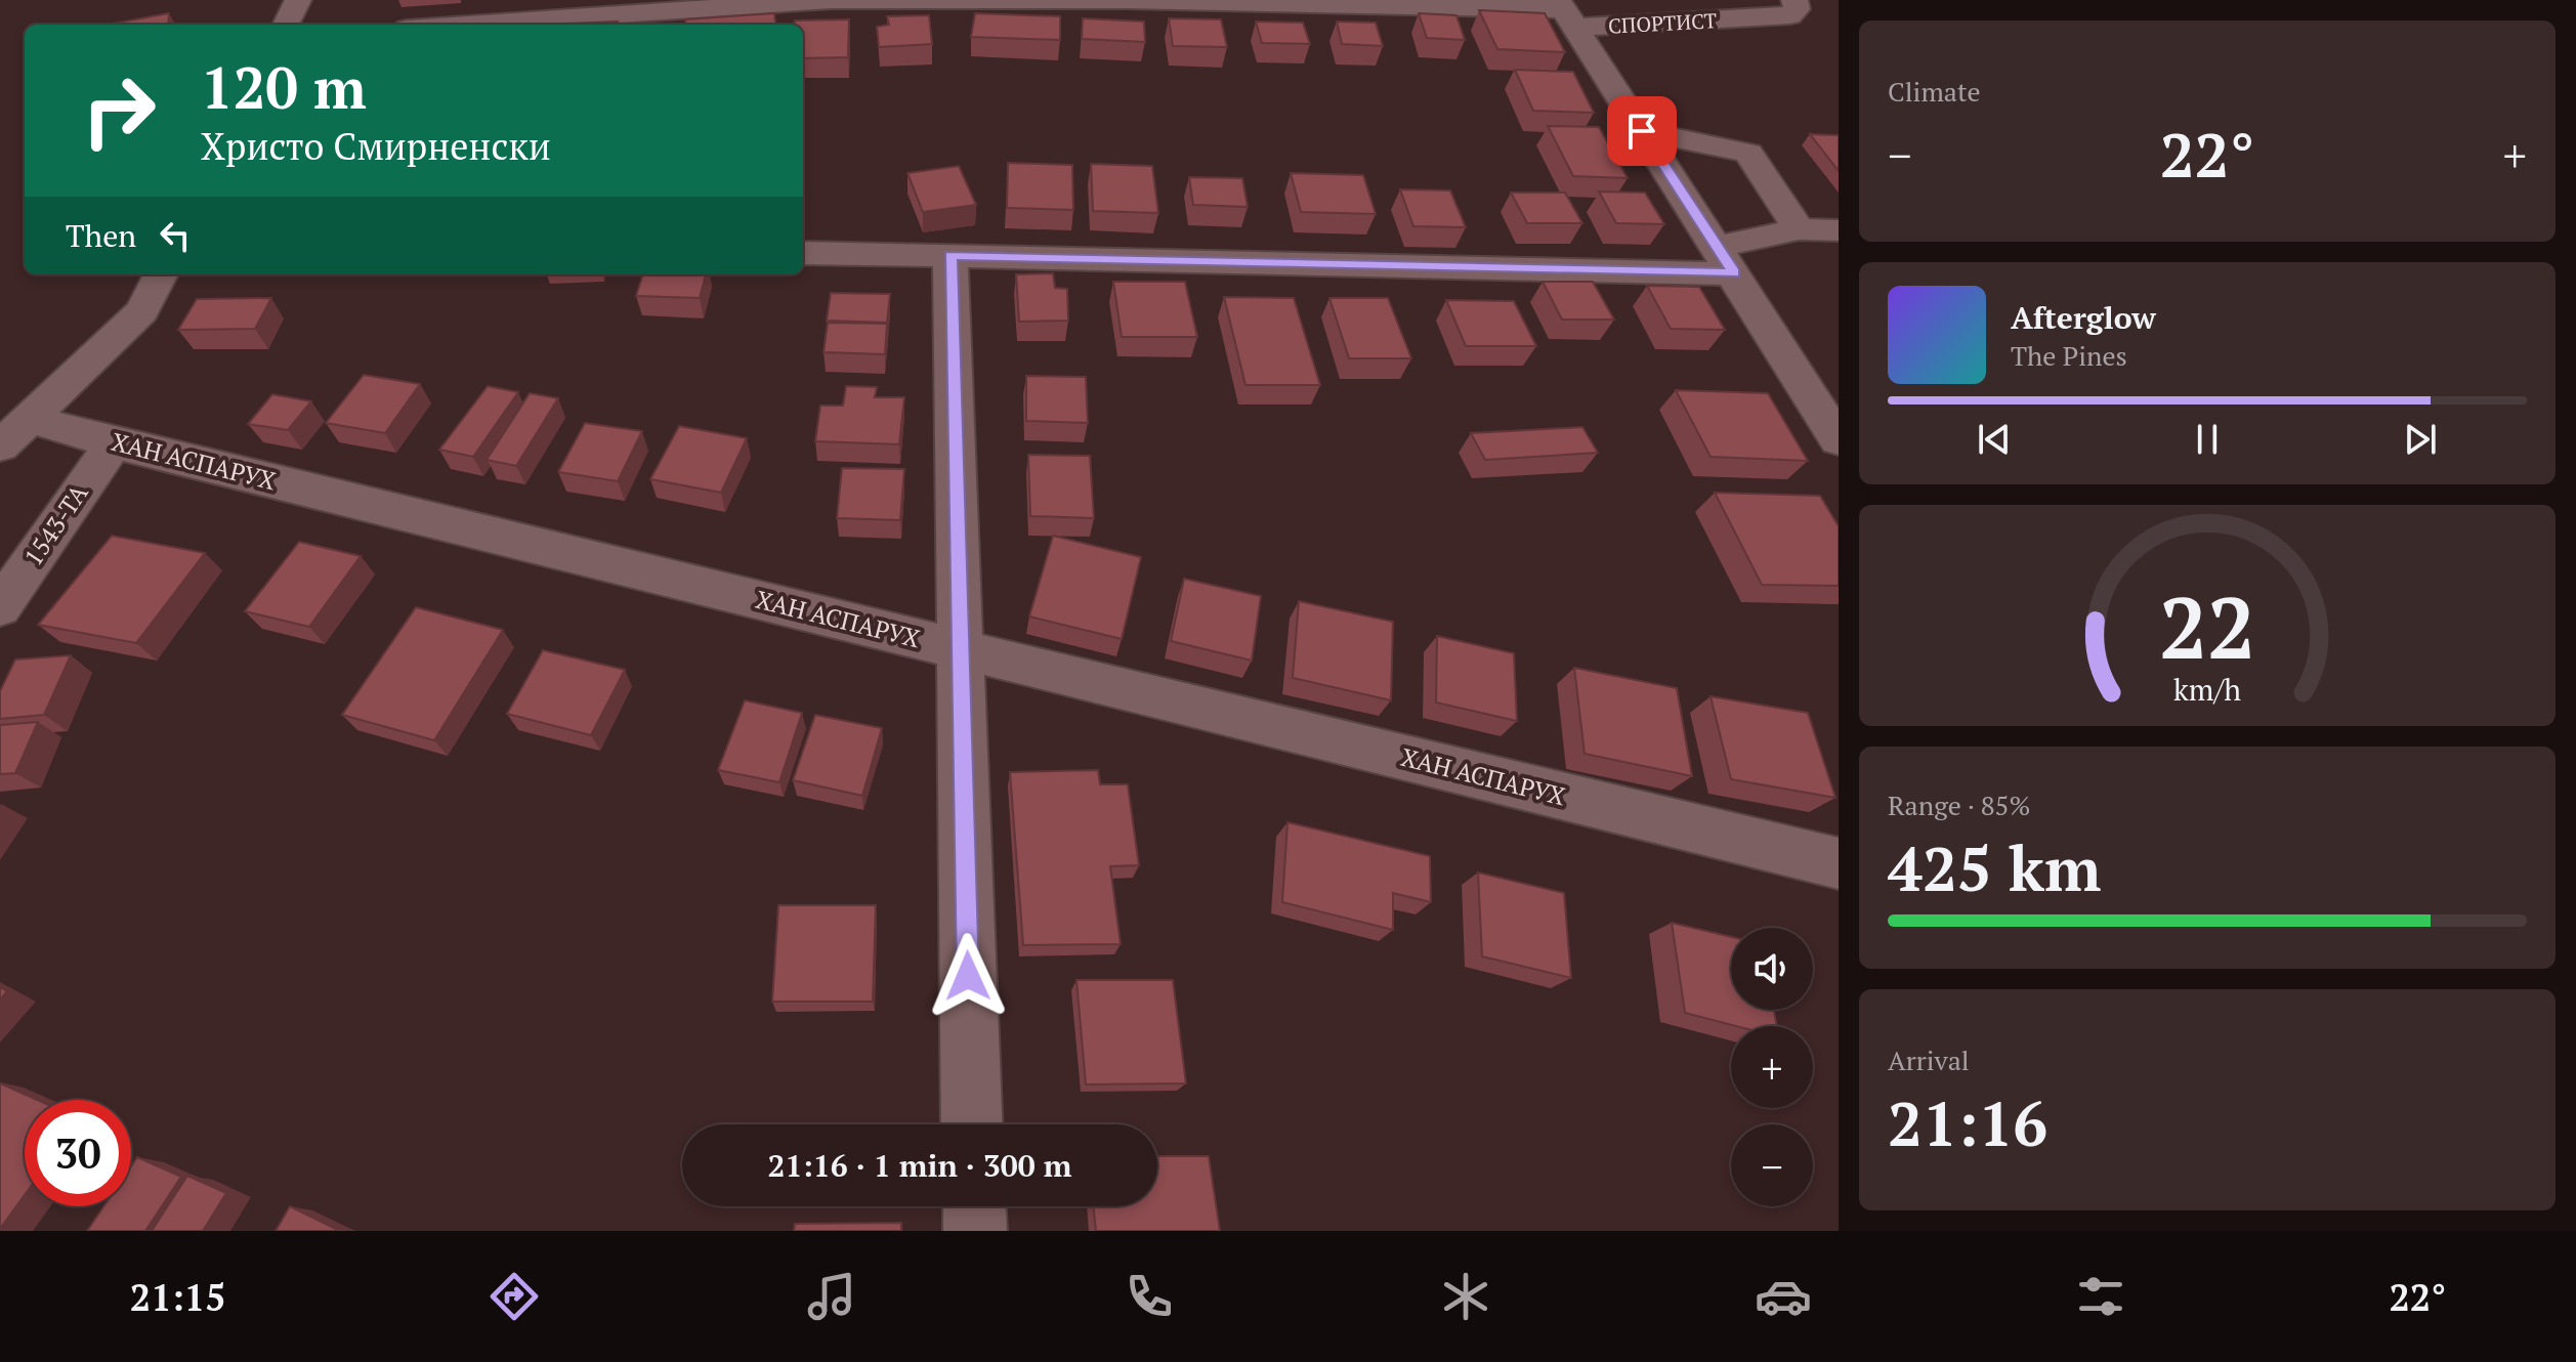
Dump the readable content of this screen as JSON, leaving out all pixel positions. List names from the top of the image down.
{
  "streets": {
    "street": ["СПОРТИСТ", "ХАН АСПАРУХ", "1543-ТА"]
  },
  "crossings": [
    ["ХАН АСПАРУХ", "1543-ТА"]
  ],
  "page": {
    "tile": [
      "Climate",
      ["Range · 85%", "425 km"],
      ["Arrival", "21:16"]
    ],
    "turn": ["120 m", "Христо Смирненски"],
    "heat": ["−", "22°", "+"],
    "then": "Then",
    "song": ["Afterglow", "The Pines"],
    "map_buttons": ["+", "−"],
    "limit": "30",
    "trip": "21:16 · 1 min · 300 m",
    "tabs": ["21:15", "22°"],
    "gauge": ["22", "km/h"]
  }
}
